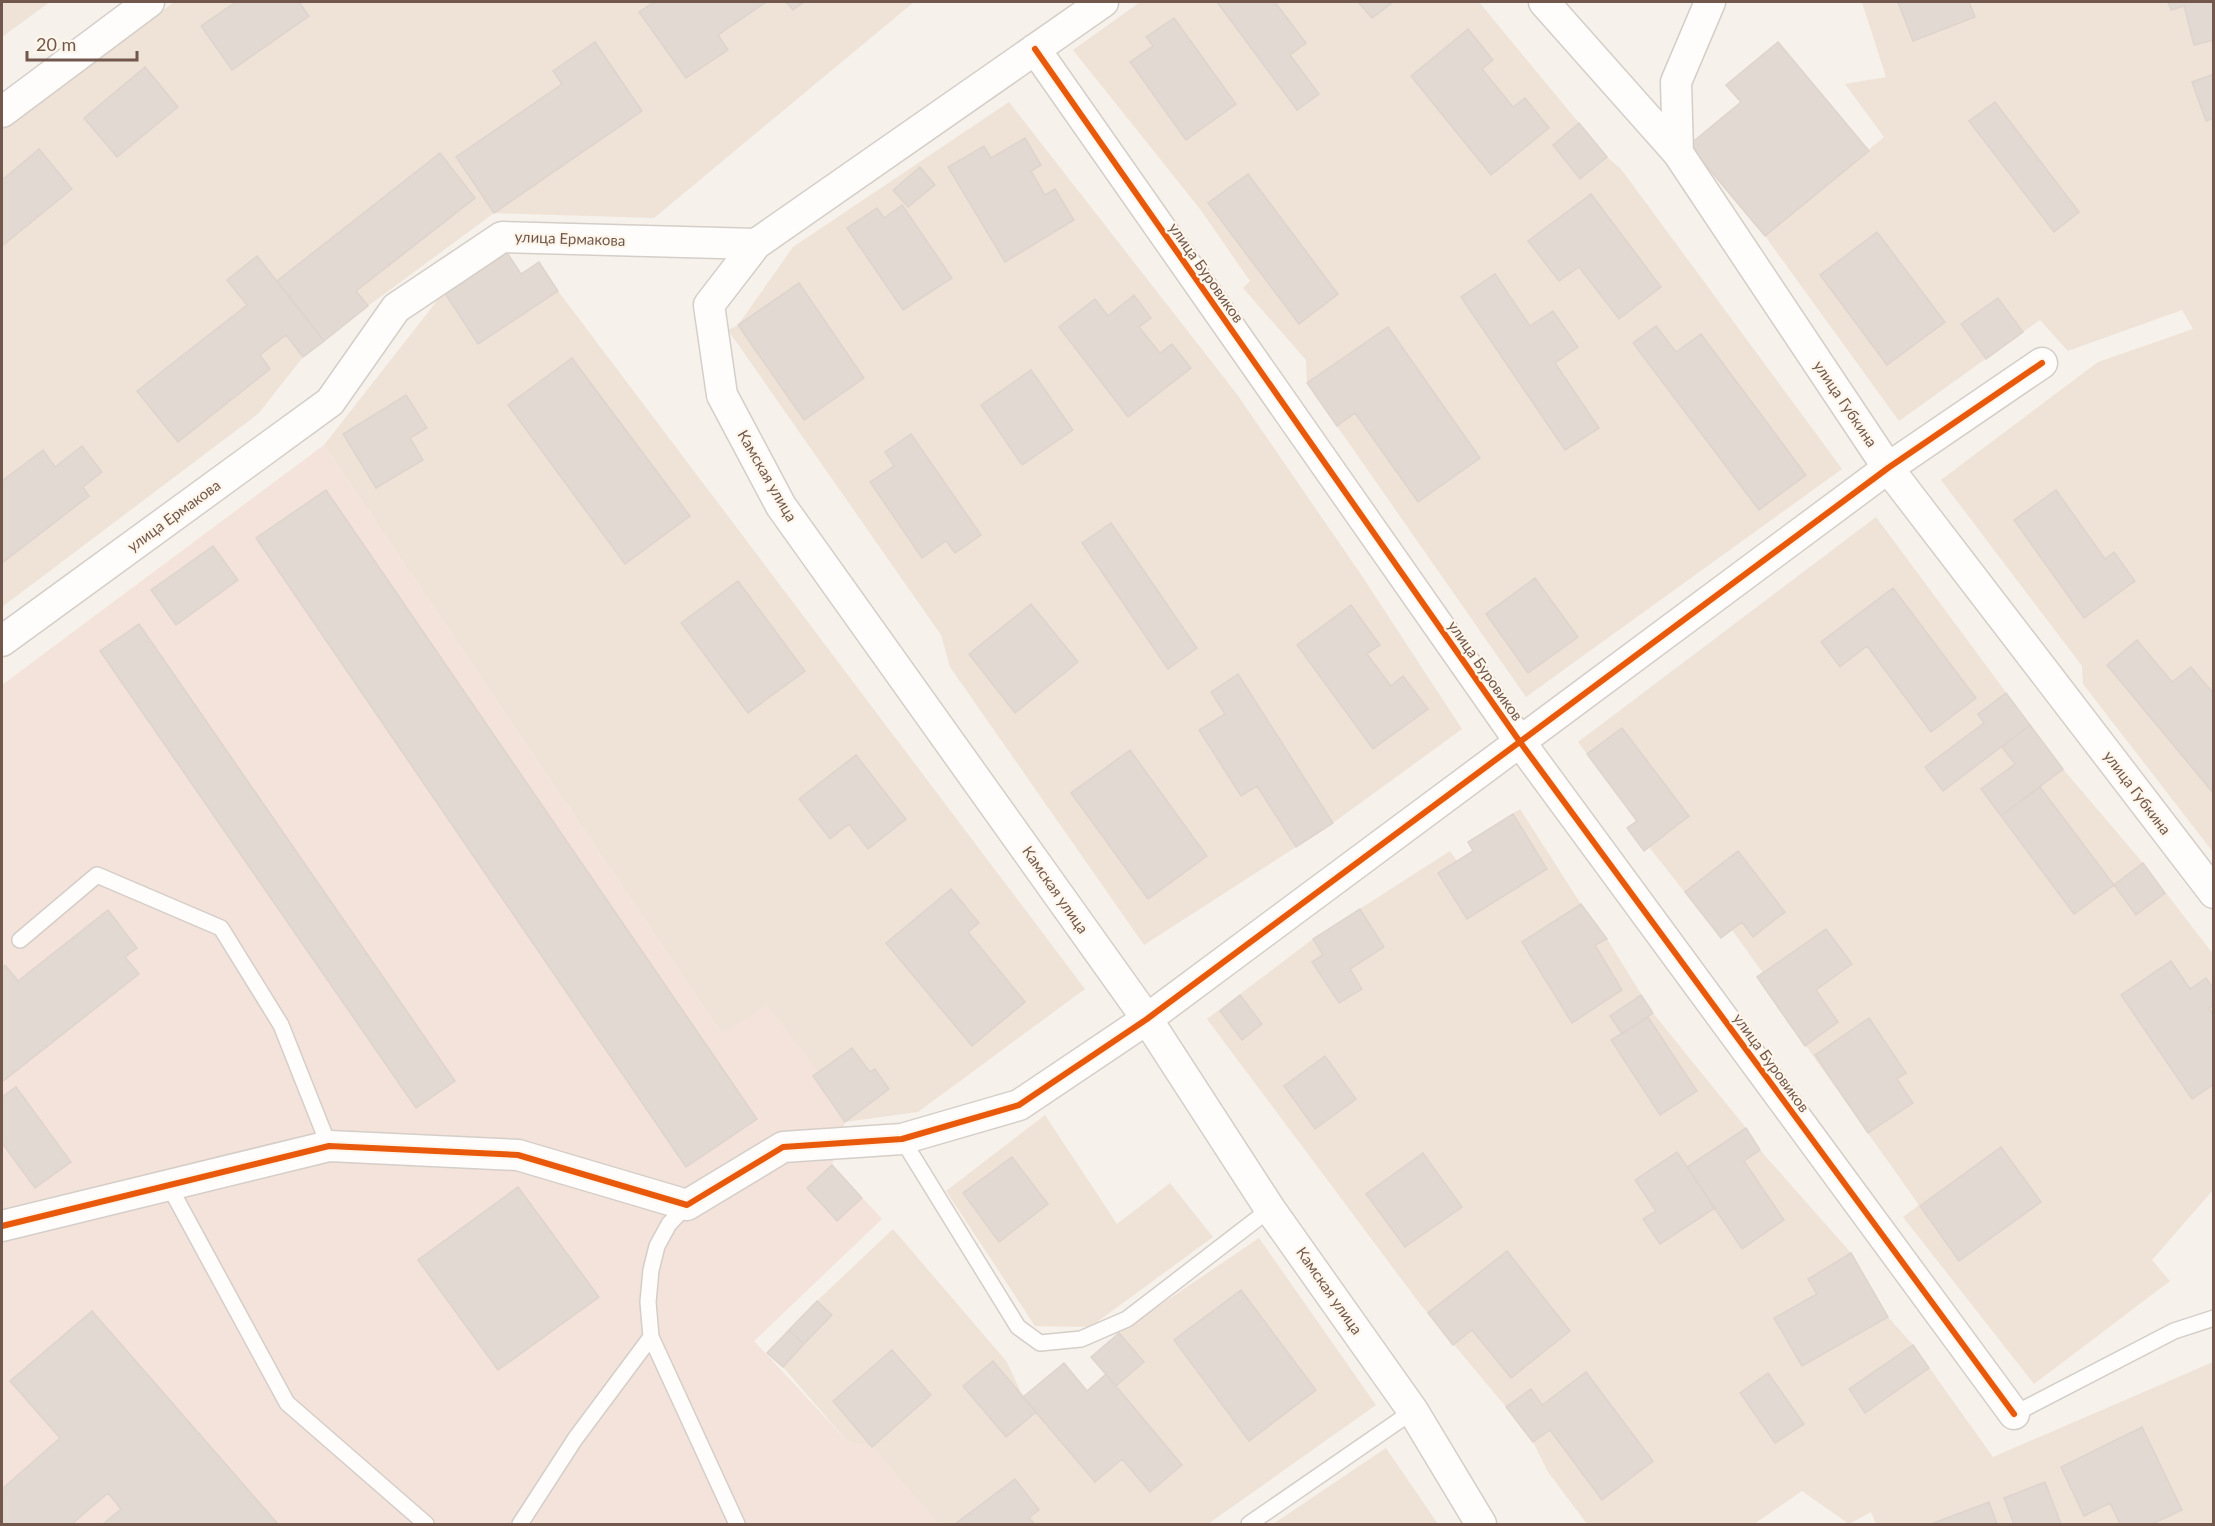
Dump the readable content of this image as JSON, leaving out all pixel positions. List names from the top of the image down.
{
  "streets": {
    "street": [
      "улица Ермакова",
      "улица Буровиков",
      "улица Губкина",
      "Камская улица"
    ]
  },
  "crossings": [
    ["улица Ермакова", "Камская улица"]
  ],
  "scale_bar": "20 m"
}
